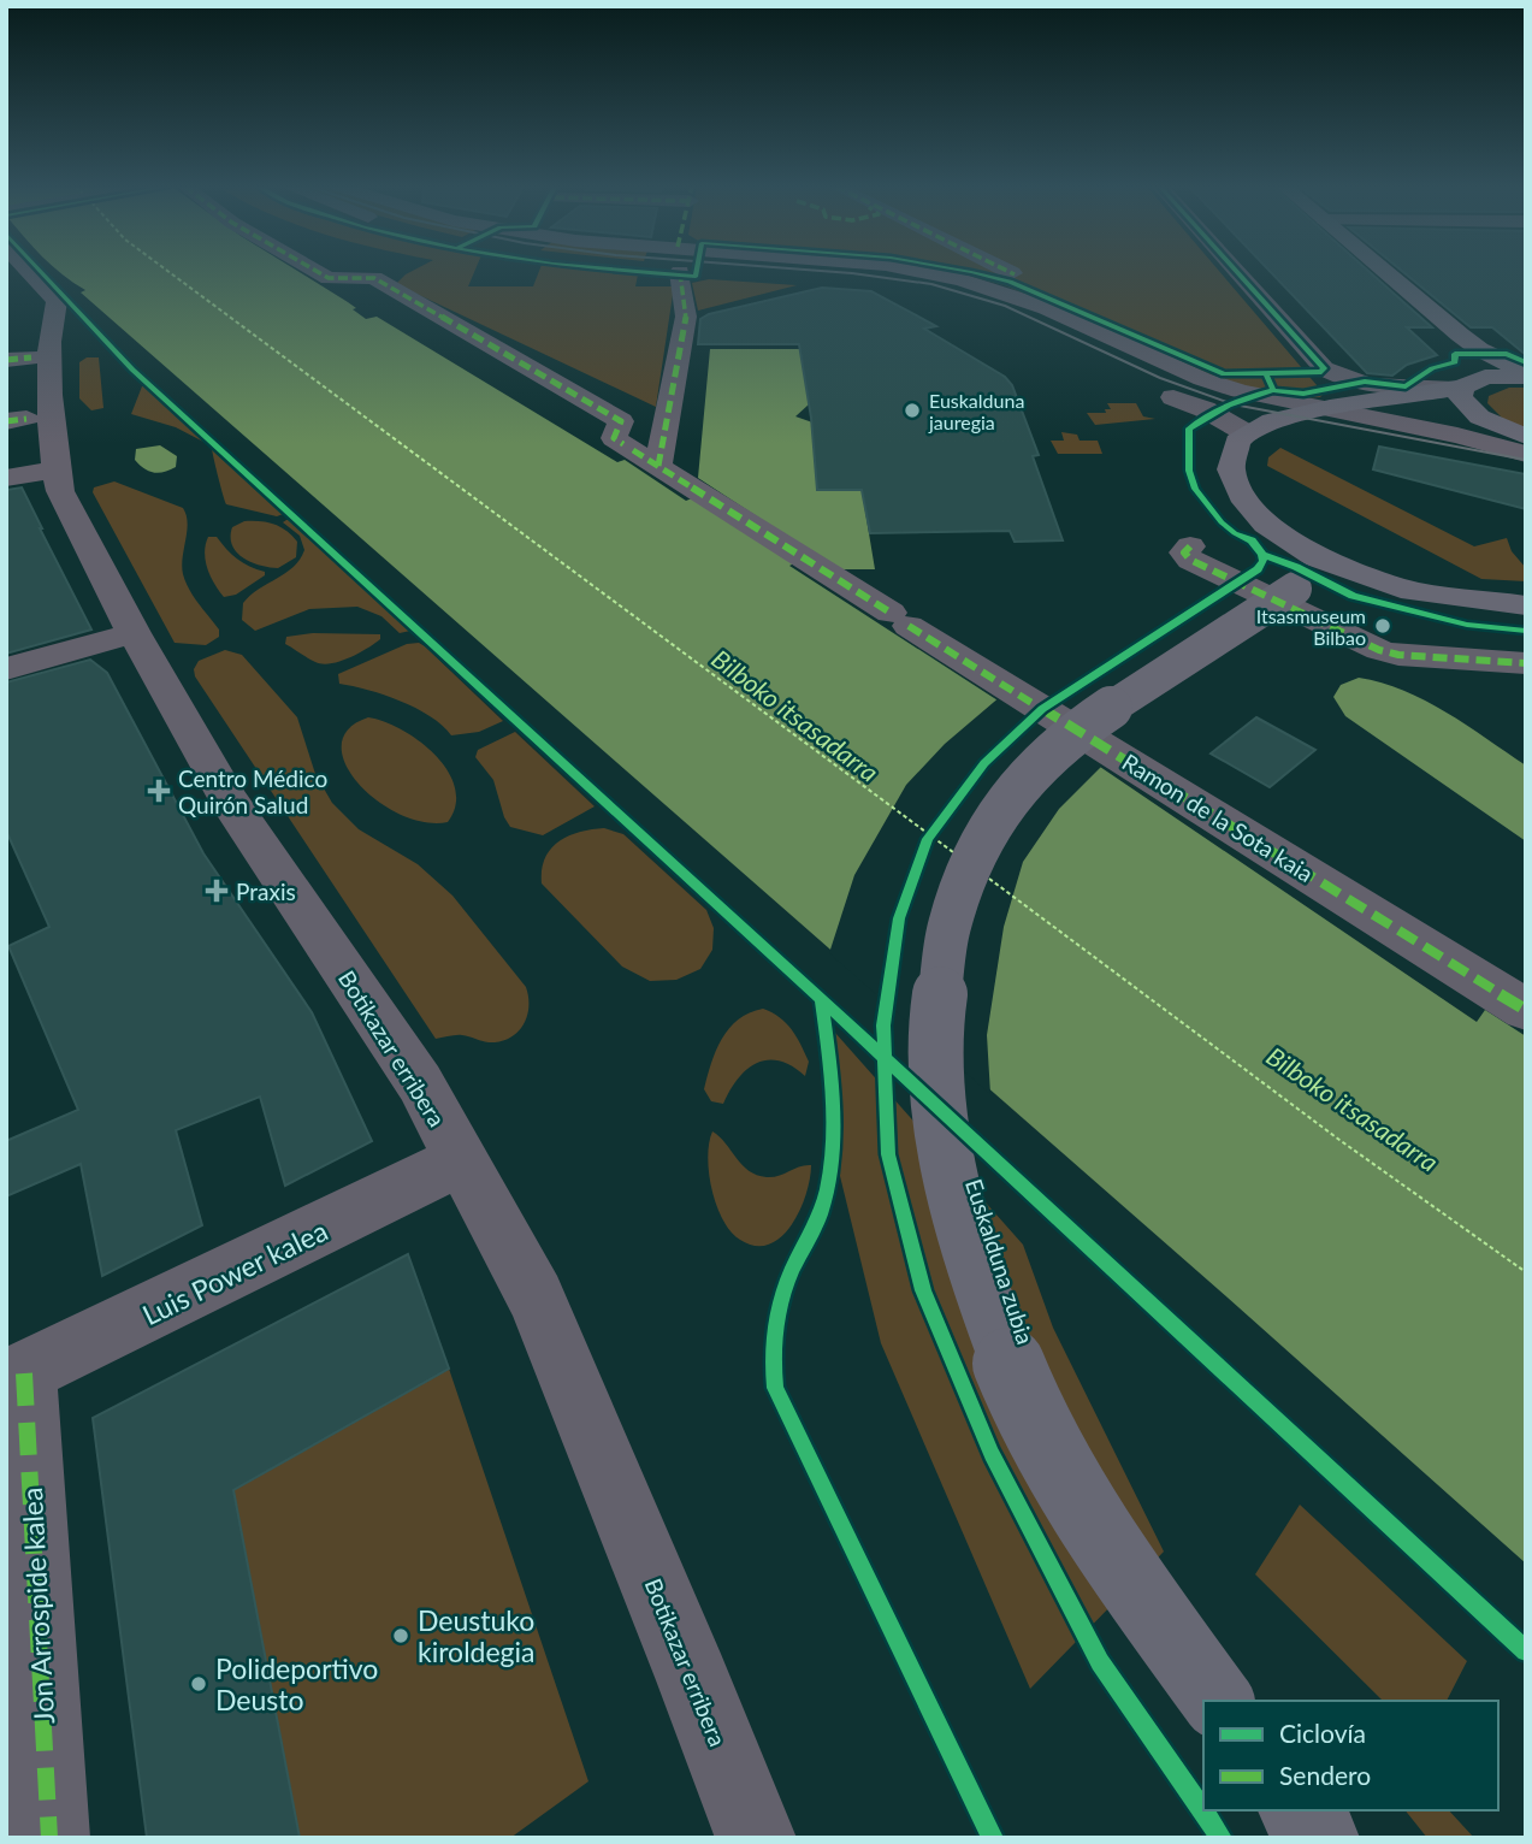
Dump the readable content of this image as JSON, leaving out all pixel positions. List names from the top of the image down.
{
  "streets": {
    "main road": ["Euskalduna zubia"],
    "street": [
      "Ramon de la Sota kaia",
      "Botikazar erribera",
      "Luis Power kalea",
      "Jon Arrospide kalea"
    ]
  },
  "crossings": [
    ["Botikazar erribera", "Luis Power kalea"],
    ["Luis Power kalea", "Jon Arrospide kalea"]
  ],
  "water": ["Bilboko itsasadarra"],
  "places": {
    "other": [
      "Euskalduna jauregia",
      "Itsasmuseum Bilbao",
      "Deustuko kiroldegia",
      "Polideportivo Deusto"
    ],
    "health": ["Centro Médico Quirón Salud", "Praxis"]
  },
  "legend": ["Ciclovía", "Sendero"]
}
